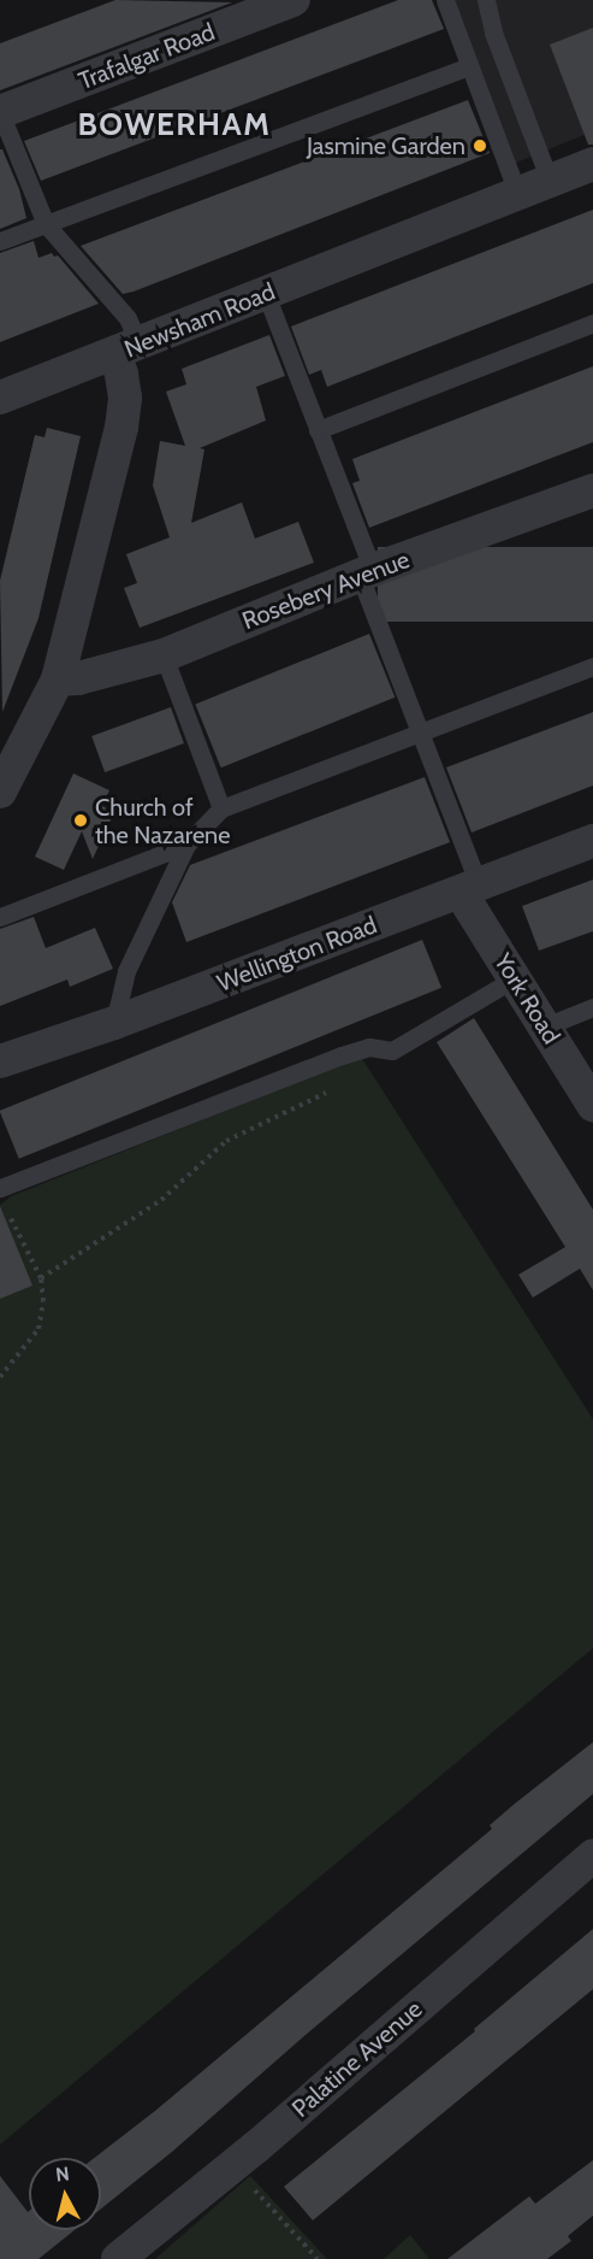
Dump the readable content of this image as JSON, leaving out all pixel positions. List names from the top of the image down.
{
  "streets": {
    "street": [
      "Trafalgar Road",
      "Newsham Road",
      "Rosebery Avenue",
      "Wellington Road",
      "York Road",
      "Palatine Avenue"
    ]
  },
  "crossings": [
    ["Newsham Road", "Rosebery Avenue"],
    ["Wellington Road", "York Road"]
  ],
  "districts": ["BOWERHAM"],
  "places": ["Jasmine Garden", "Church of the Nazarene"],
  "north": "top"
}
